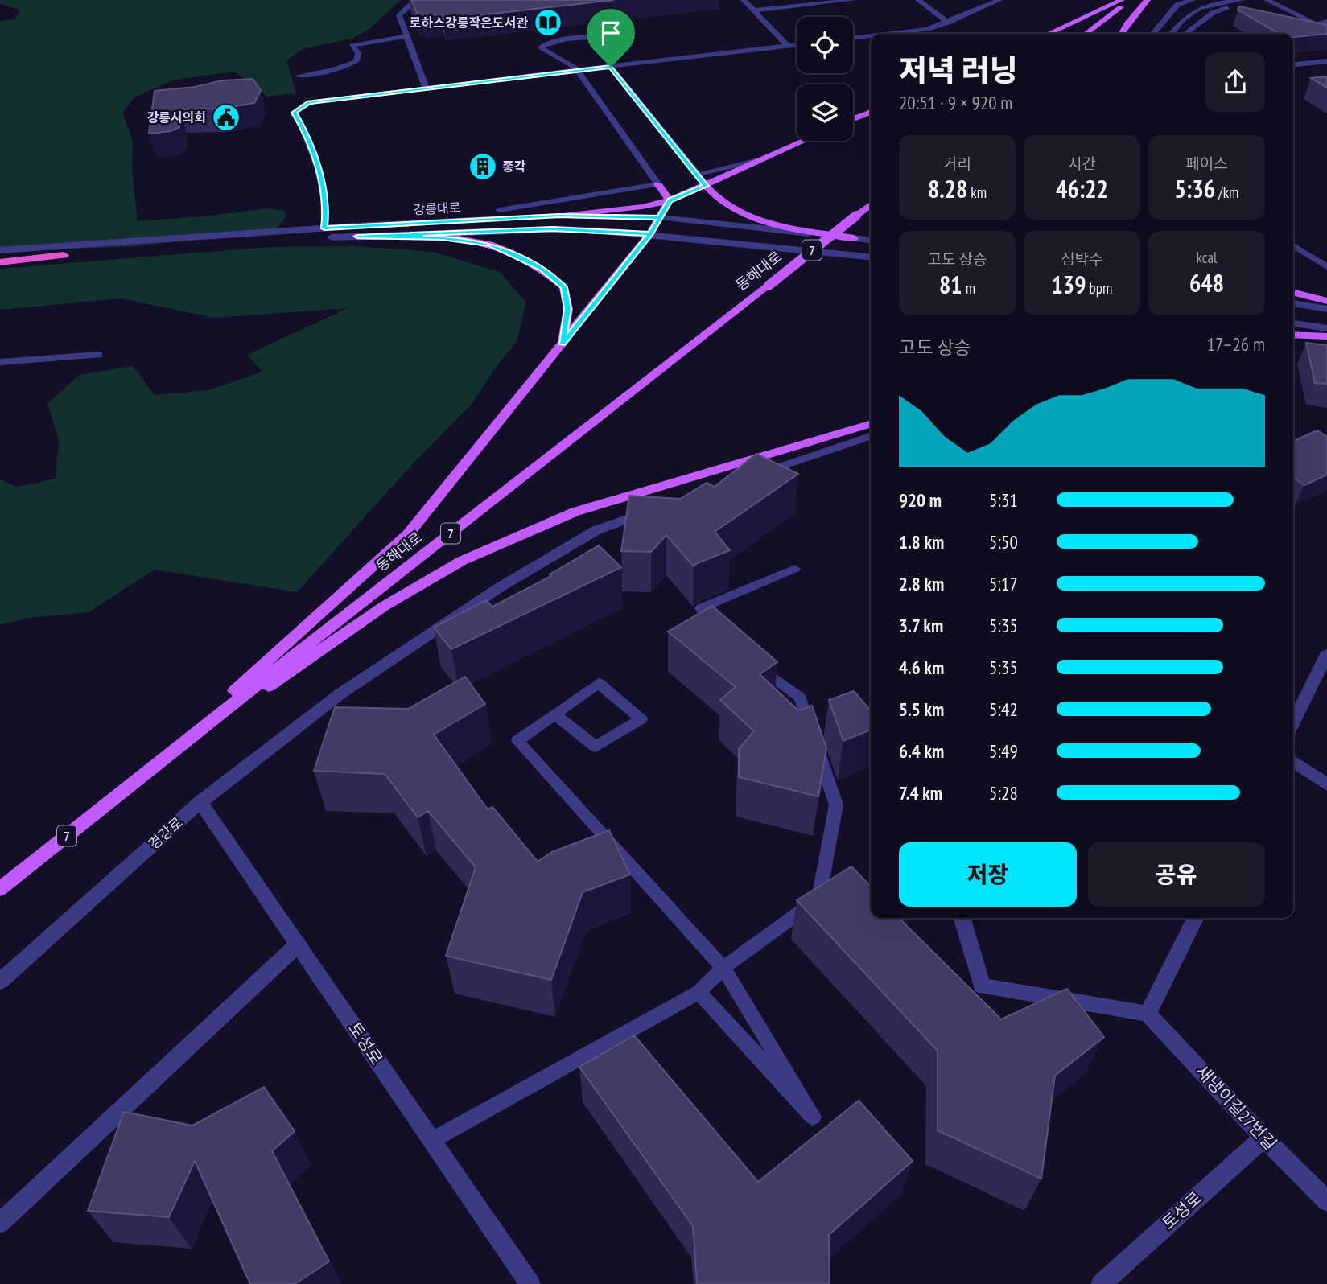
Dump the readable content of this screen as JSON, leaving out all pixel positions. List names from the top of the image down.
{
  "streets": {
    "main road": ["7", "동해대로"],
    "street": [
      "강릉대로",
      "경강로",
      "토성로",
      "새냉이길27번길"
    ]
  },
  "crossings": [
    ["경강로", "토성로"],
    ["토성로", "새냉이길27번길"]
  ],
  "places": {
    "library": ["로하스강릉작은도서관"],
    "public building": ["강릉시의회"],
    "building": ["종각"]
  },
  "page": {
    "heading": ["저녁 러닝", "20:51 · 9 × 920 m"],
    "stats": [
      ["거리", "8.28 km"],
      ["시간", "46:22"],
      ["페이스", "5:36 /km"],
      ["고도 상승", "81 m"],
      ["심박수", "139 bpm"],
      ["kcal", "648"]
    ],
    "chart": ["고도 상승", "17–26 m"],
    "list": [
      {
        "name": "920 m",
        "note": "5:31"
      },
      {
        "name": "1.8 km",
        "note": "5:50"
      },
      {
        "name": "2.8 km",
        "note": "5:17"
      },
      {
        "name": "3.7 km",
        "note": "5:35"
      },
      {
        "name": "4.6 km",
        "note": "5:35"
      },
      {
        "name": "5.5 km",
        "note": "5:42"
      },
      {
        "name": "6.4 km",
        "note": "5:49"
      },
      {
        "name": "7.4 km",
        "note": "5:28"
      }
    ],
    "buttons": ["저장", "공유"]
  }
}
